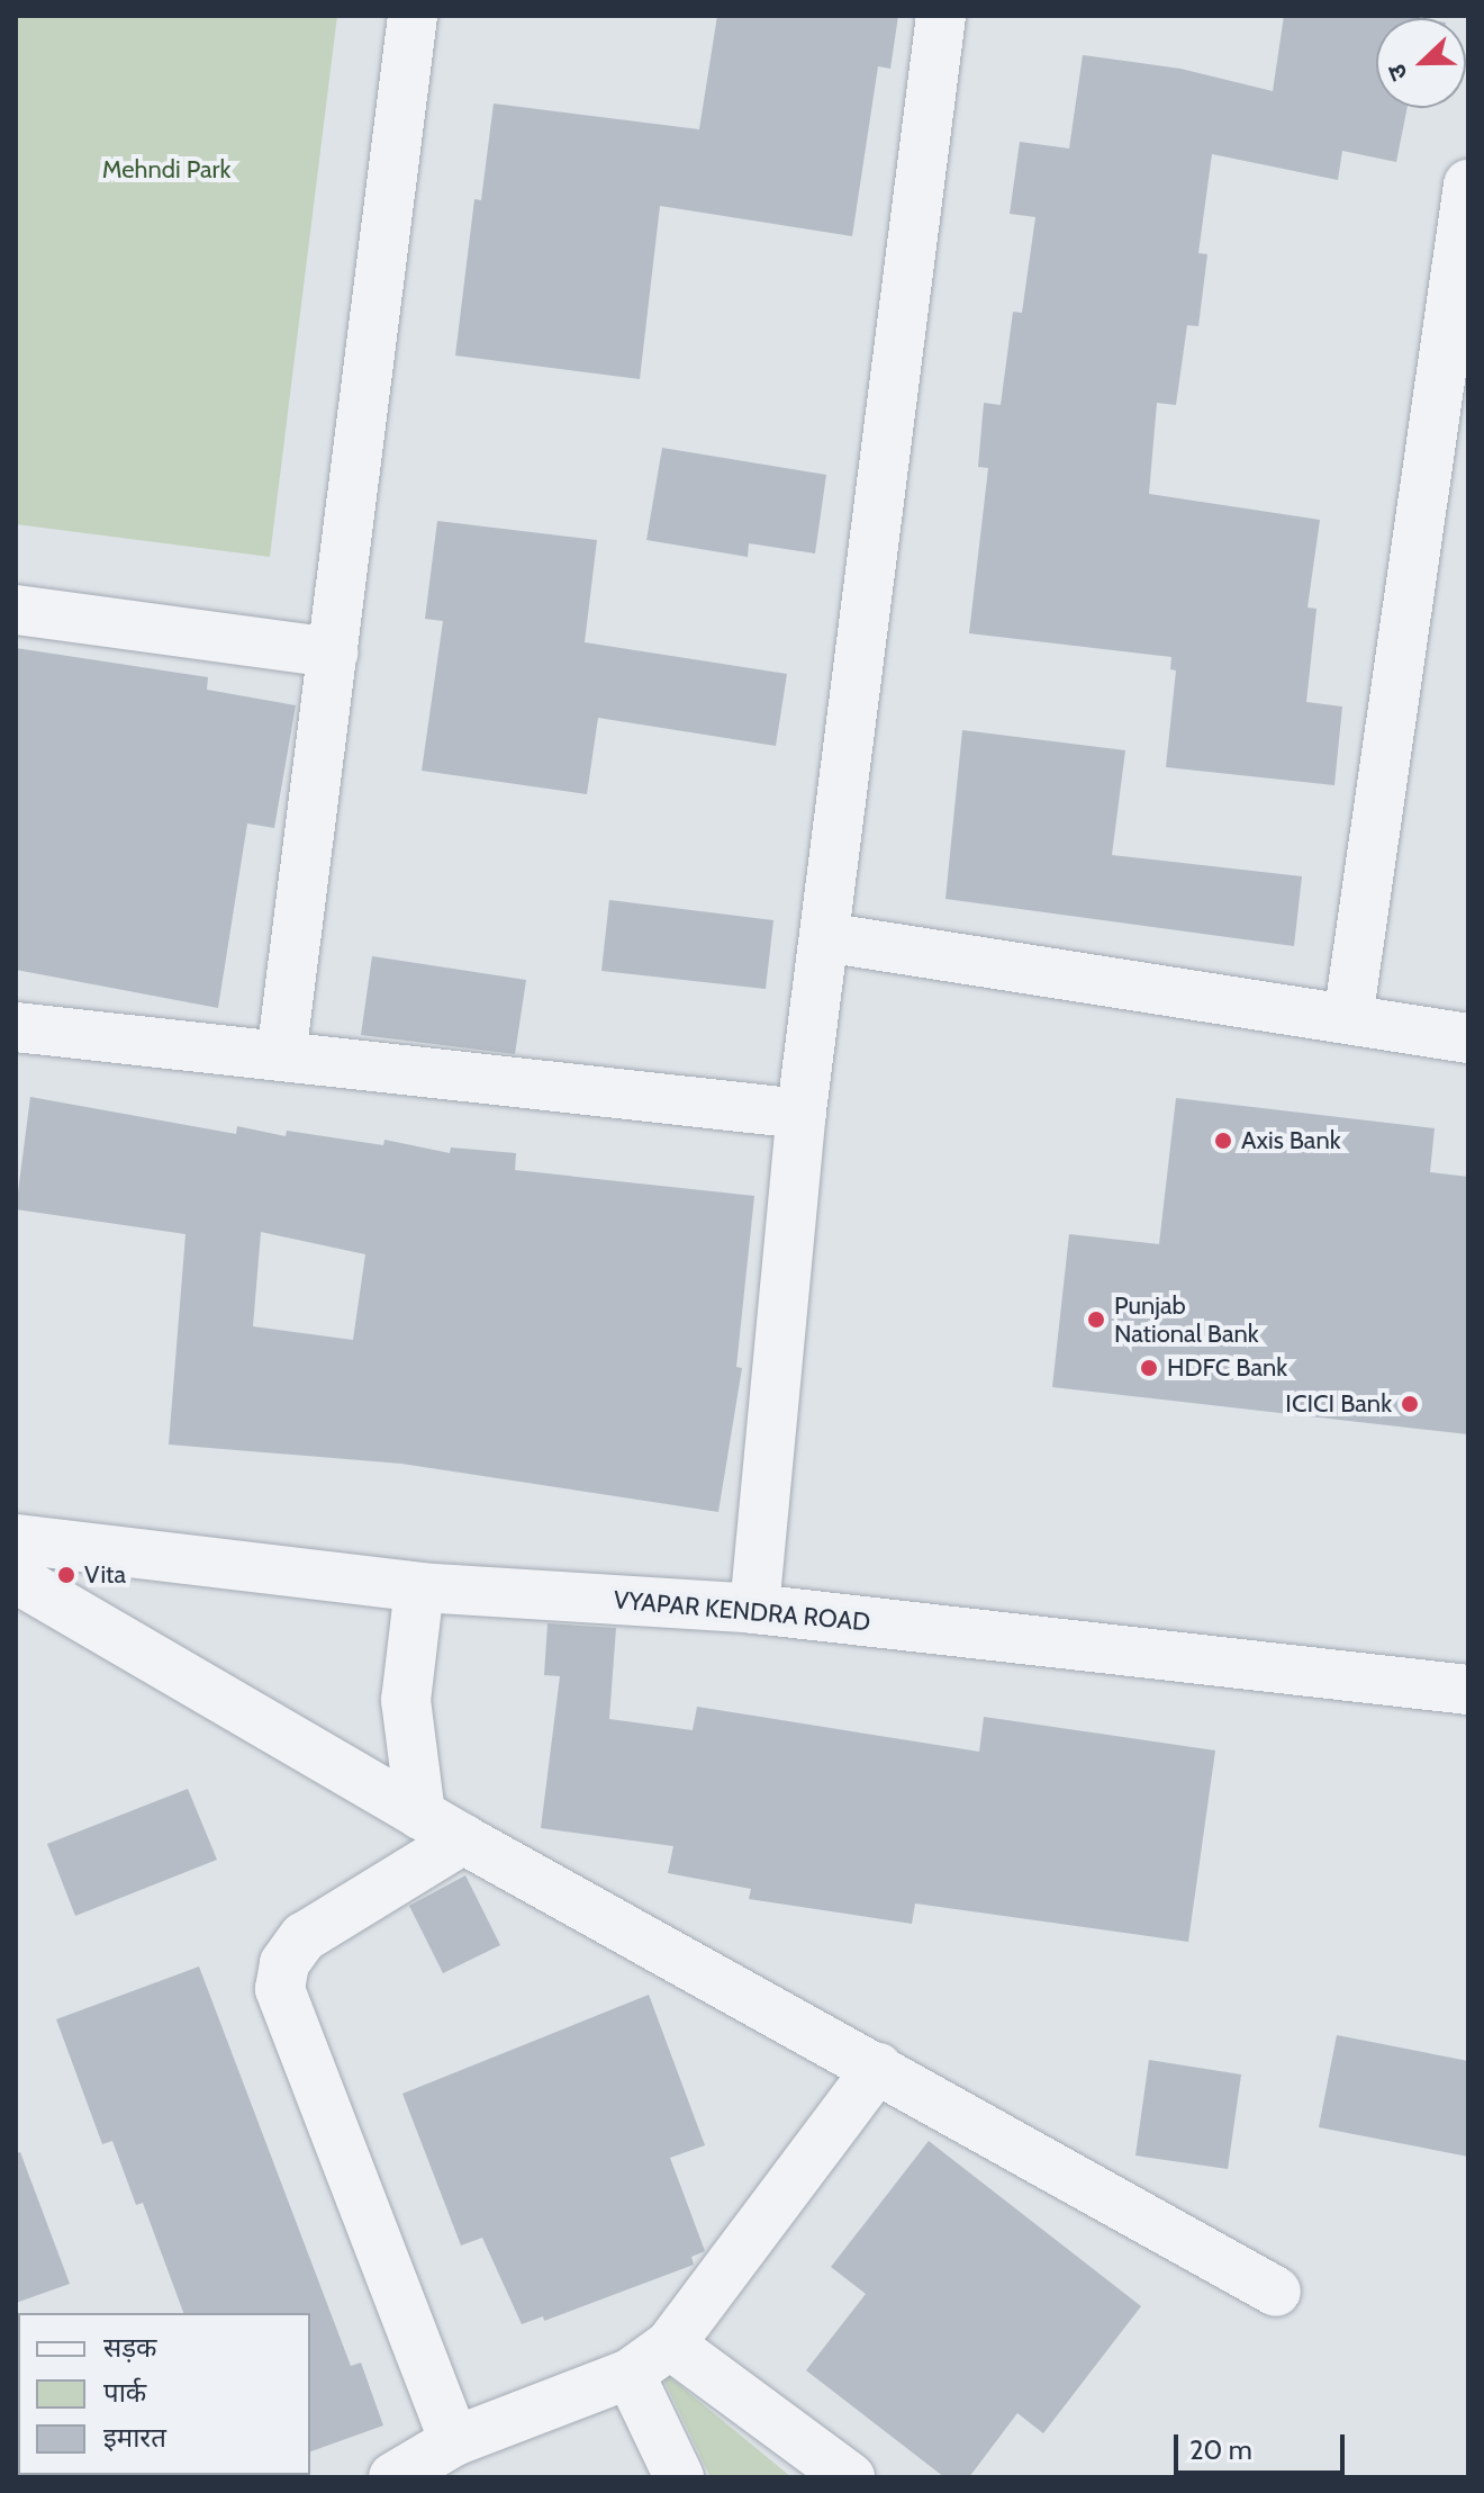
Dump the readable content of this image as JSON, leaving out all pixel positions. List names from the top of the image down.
{
  "streets": {
    "street": ["VYAPAR KENDRA ROAD"]
  },
  "parks": ["Mehndi Park"],
  "places": [
    "Axis Bank",
    "Punjab National Bank",
    "HDFC Bank",
    "ICICI Bank",
    "Vita"
  ],
  "legend": ["सड़क", "पार्क", "इमारत"],
  "scale_bar": "20 m",
  "north": "left"
}
